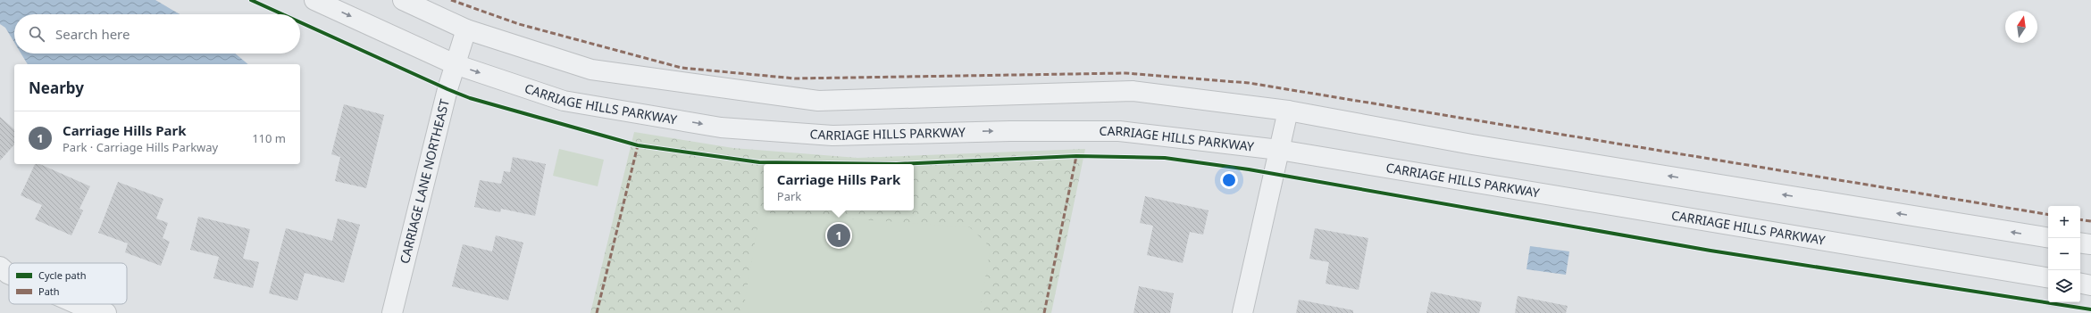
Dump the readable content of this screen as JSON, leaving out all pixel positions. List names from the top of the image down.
{
  "streets": {
    "street": ["CARRIAGE HILLS PARKWAY", "CARRIAGE LANE NORTHEAST"]
  },
  "crossings": [
    ["CARRIAGE HILLS PARKWAY", "CARRIAGE LANE NORTHEAST"]
  ],
  "legend": ["Cycle path", "Path"],
  "north": "top",
  "page": {
    "search": "Search here",
    "heading": "Nearby",
    "list": [
      {
        "mark": "1",
        "name": "Carriage Hills Park",
        "note": "Park · Carriage Hills Parkway",
        "value": "110 m"
      }
    ],
    "popup": ["Carriage Hills Park", "Park"],
    "map_buttons": ["+", "−"],
    "pins": "1"
  }
}
